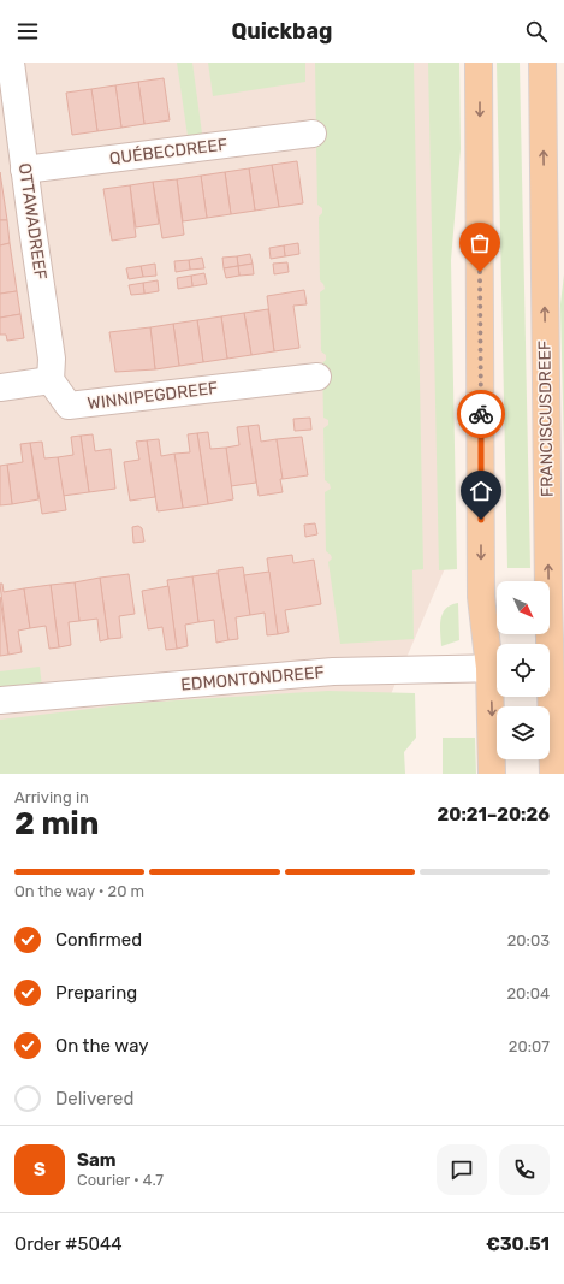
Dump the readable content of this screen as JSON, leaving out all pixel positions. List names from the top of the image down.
{
  "streets": {
    "main road": ["FRANCISCUSDREEF"],
    "street": [
      "QUÉBECDREEF",
      "OTTAWADREEF",
      "WINNIPEGDREEF",
      "EDMONTONDREEF"
    ]
  },
  "crossings": [
    ["QUÉBECDREEF", "OTTAWADREEF"],
    ["OTTAWADREEF", "WINNIPEGDREEF"]
  ],
  "north": "bottom right",
  "page": {
    "header": "Quickbag",
    "heading": ["2 min", "Arriving in", "20:21–20:26"],
    "panel": [
      "Sam",
      "Courier · 4.7",
      "Order #5044",
      "€30.51"
    ],
    "bar": "On the way · 20 m",
    "list": [
      ["Confirmed", "20:03"],
      ["Preparing", "20:04"],
      ["On the way", "20:07"],
      "Delivered"
    ],
    "round": "S"
  }
}
